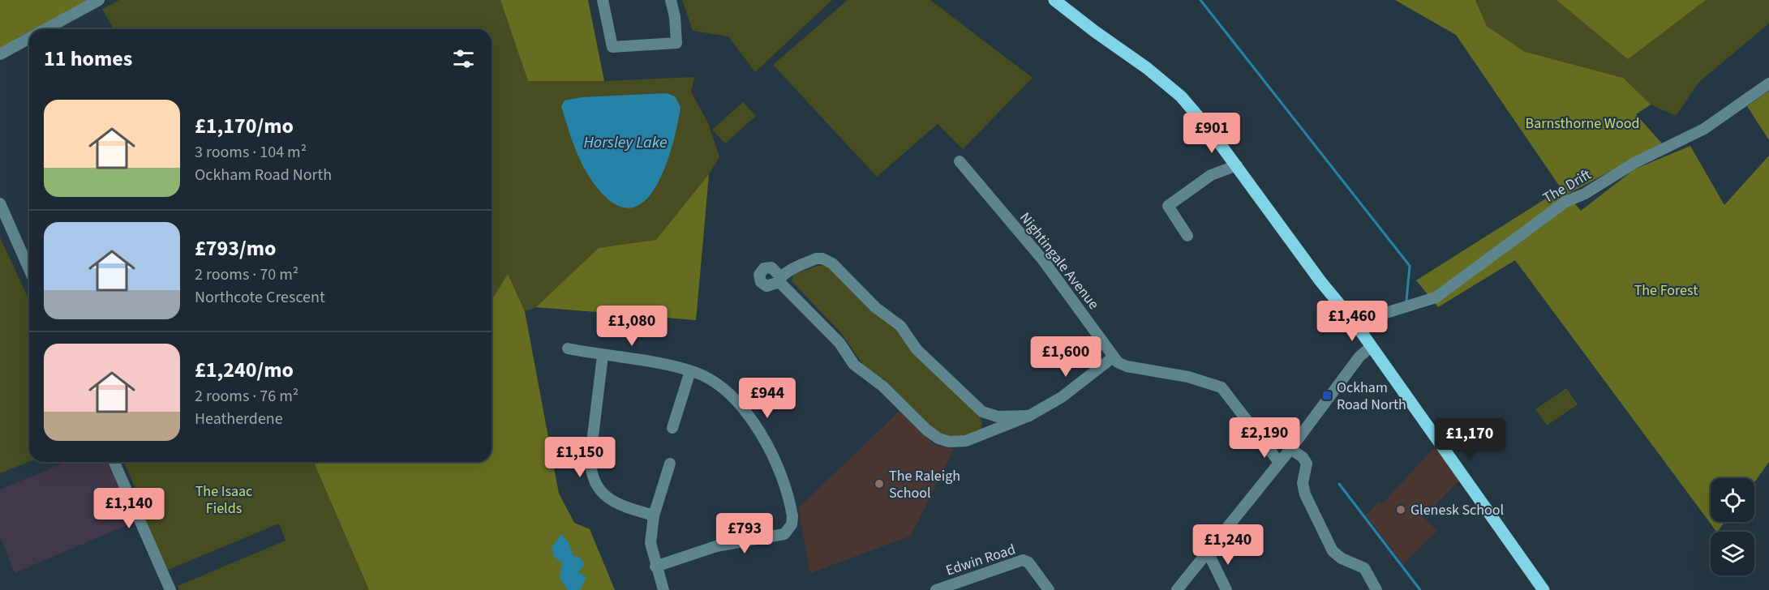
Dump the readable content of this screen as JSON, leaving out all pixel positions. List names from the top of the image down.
{
  "streets": {
    "street": ["The Drift", "Nightingale Avenue", "Edwin Road"]
  },
  "water": ["Horsley Lake"],
  "parks": ["Barnsthorne Wood", "The Forest", "The Isaac Fields"],
  "places": {
    "transit": ["Ockham Road North"],
    "other": ["The Raleigh School", "Glenesk School"]
  },
  "page": {
    "heading": "11 homes",
    "list": [
      {
        "name": "£1,170/mo",
        "note": "3 rooms · 104 m² · Ockham Road North"
      },
      {
        "name": "£793/mo",
        "note": "2 rooms · 70 m² · Northcote Crescent"
      },
      {
        "name": "£1,240/mo",
        "note": "2 rooms · 76 m² · Heatherdene"
      }
    ],
    "price": [
      "£901",
      "£1,460",
      "£1,080",
      "£1,600",
      "£944",
      "£2,190",
      "£1,170",
      "£1,150",
      "£1,140",
      "£793",
      "£1,240"
    ]
  }
}
